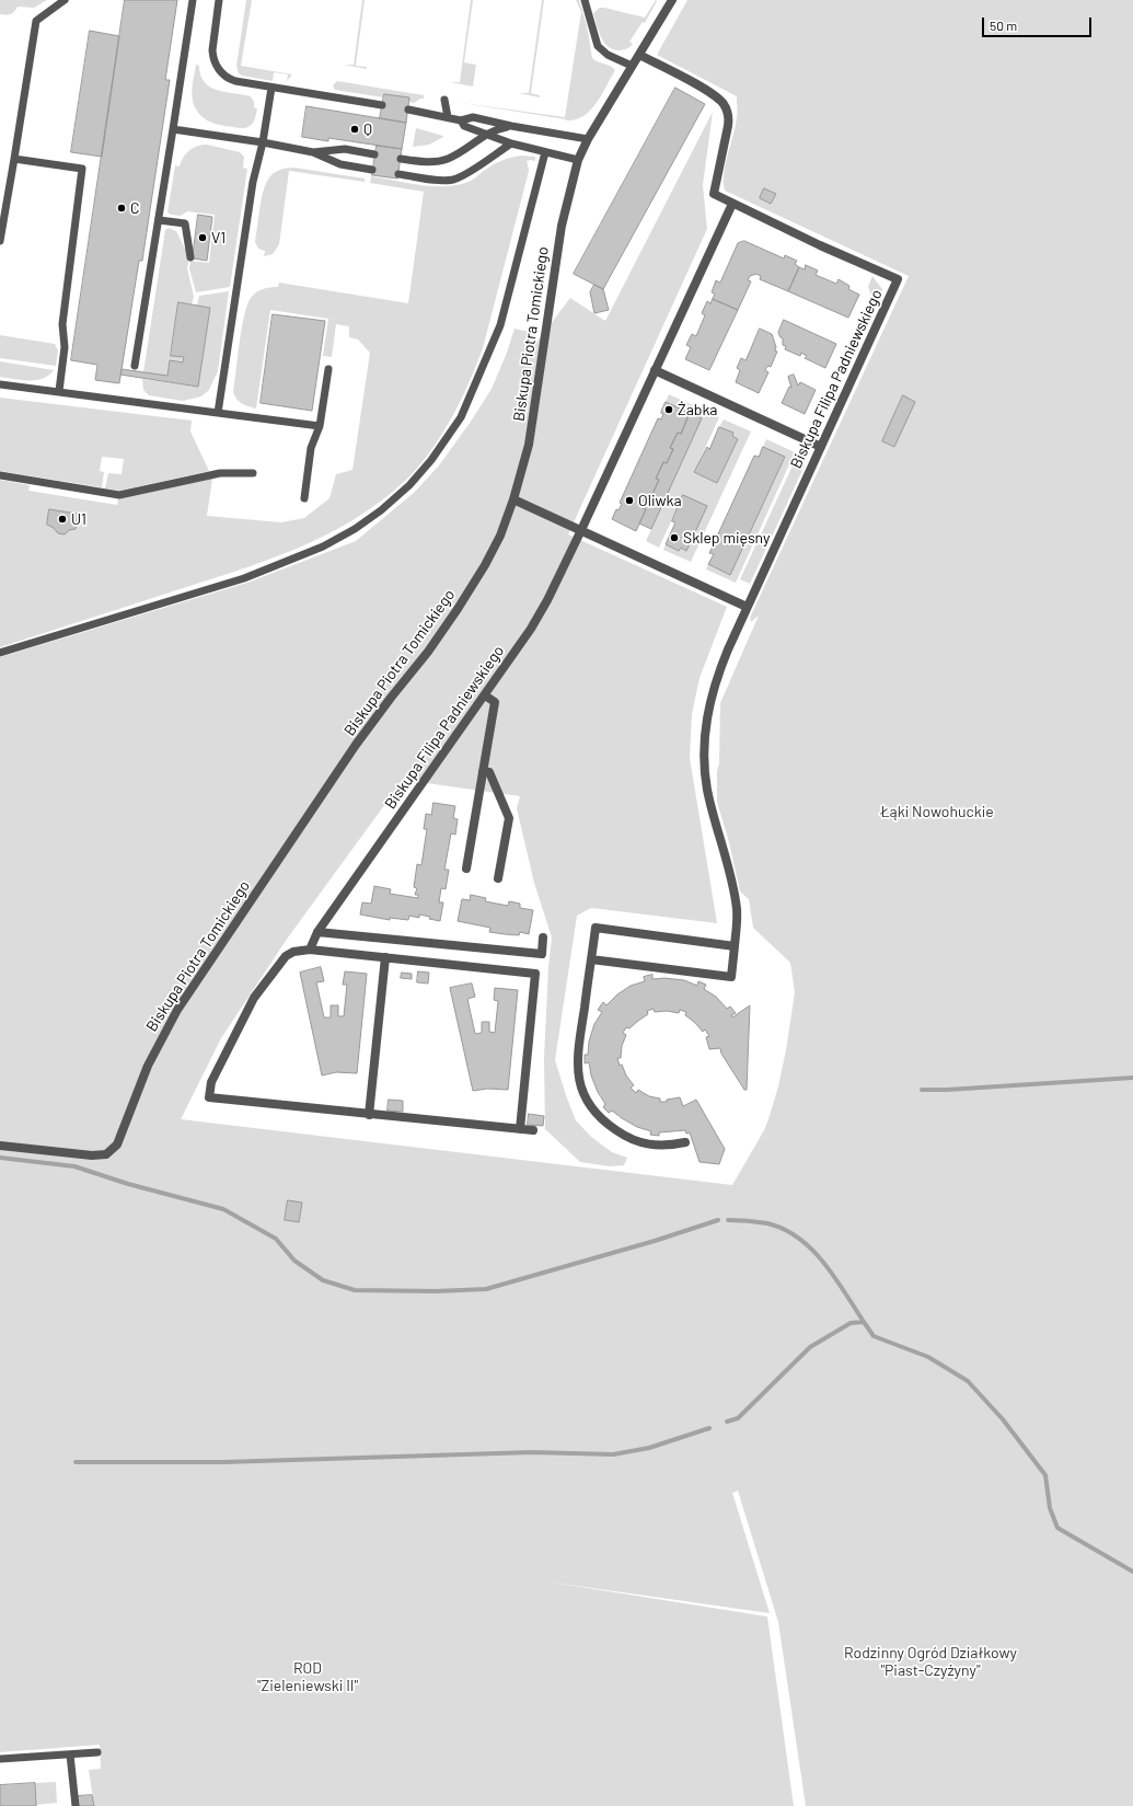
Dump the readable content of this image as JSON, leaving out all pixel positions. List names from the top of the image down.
{
  "streets": {
    "street": ["Biskupa Piotra Tomickiego", "Biskupa Filipa Padniewskiego"]
  },
  "crossings": [
    ["Biskupa Piotra Tomickiego", "Biskupa Filipa Padniewskiego"]
  ],
  "parks": ["Łąki Nowohuckie", "Rodzinny Ogród Działkowy \"Piast-Czyżyny\"", "ROD \"Zieleniewski II\""],
  "places": [
    "Q",
    "C",
    "V1",
    "Żabka",
    "Oliwka",
    "U1",
    "Sklep mięsny"
  ],
  "scale_bar": "50 m"
}
